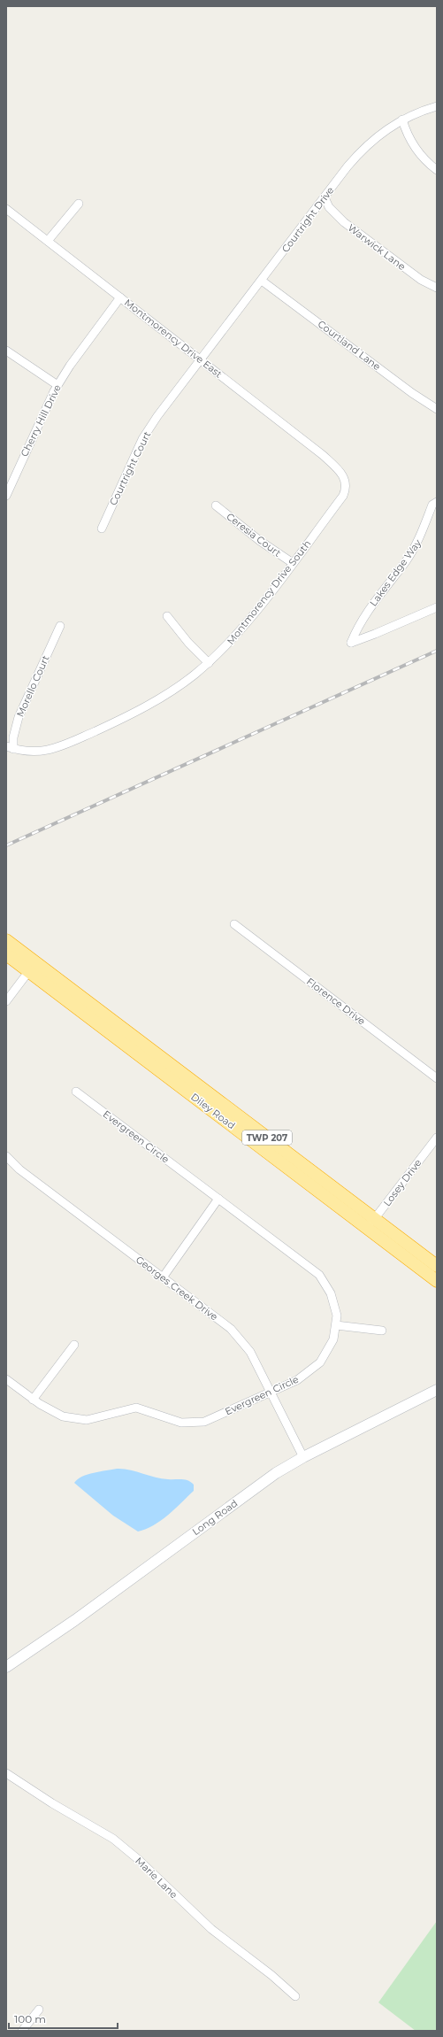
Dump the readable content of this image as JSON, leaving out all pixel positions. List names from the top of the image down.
{
  "streets": {
    "highway": ["Diley Road", "TWP 207"],
    "main road": ["Long Road"],
    "street": [
      "Courtright Drive",
      "Warwick Lane",
      "Montmorency Drive East",
      "Courtland Lane",
      "Cherry Hill Drive",
      "Courtright Court",
      "Ceresia Court",
      "Lakes Edge Way",
      "Montmorency Drive South",
      "Morello Court",
      "Florence Drive",
      "Evergreen Circle",
      "Losey Drive",
      "Georges Creek Drive",
      "Marie Lane"
    ]
  },
  "crossings": [
    ["Courtright Drive", "Warwick Lane"],
    ["Courtright Drive", "Montmorency Drive East"],
    ["Courtright Drive", "Courtland Lane"],
    ["Courtright Drive", "Courtright Court"],
    ["Montmorency Drive East", "Cherry Hill Drive"],
    ["Montmorency Drive East", "Courtright Court"],
    ["Montmorency Drive East", "Montmorency Drive South"],
    ["Ceresia Court", "Montmorency Drive South"],
    ["Montmorency Drive South", "Morello Court"],
    ["Diley Road", "Losey Drive"],
    ["Evergreen Circle", "Georges Creek Drive"],
    ["Georges Creek Drive", "Long Road"]
  ],
  "scale_bar": "100 m"
}
